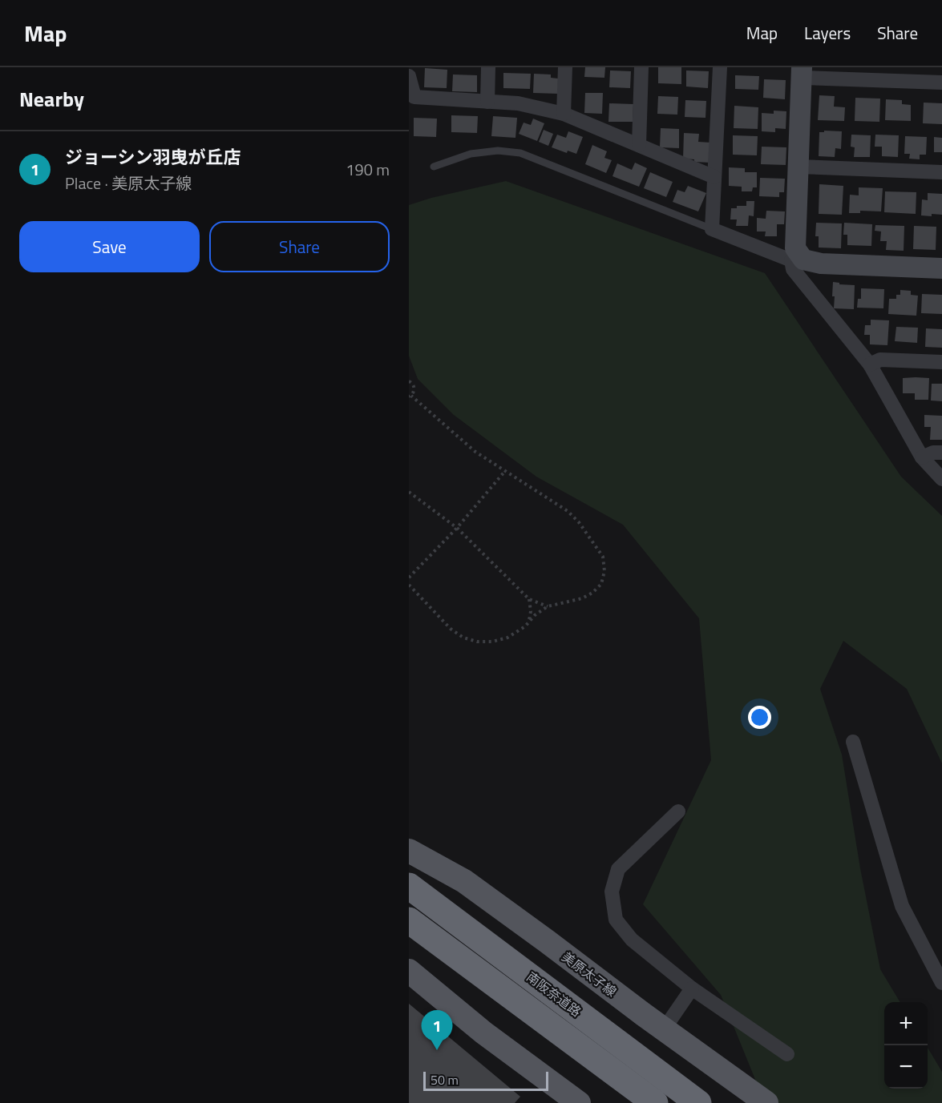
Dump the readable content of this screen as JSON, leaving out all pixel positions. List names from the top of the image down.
{
  "streets": {
    "highway": ["南阪奈道路"],
    "main road": ["美原太子線"]
  },
  "scale_bar": "50 m",
  "page": {
    "header": "Map",
    "nav": ["Map", "Layers", "Share"],
    "heading": "Nearby",
    "list": [
      {
        "mark": "1",
        "name": "ジョーシン羽曳が丘店",
        "note": "Place · 美原太子線",
        "value": "190 m"
      }
    ],
    "buttons": ["Save", "Share"],
    "map_buttons": ["+", "−"],
    "pins": "1",
    "scale": "50 m"
  }
}
